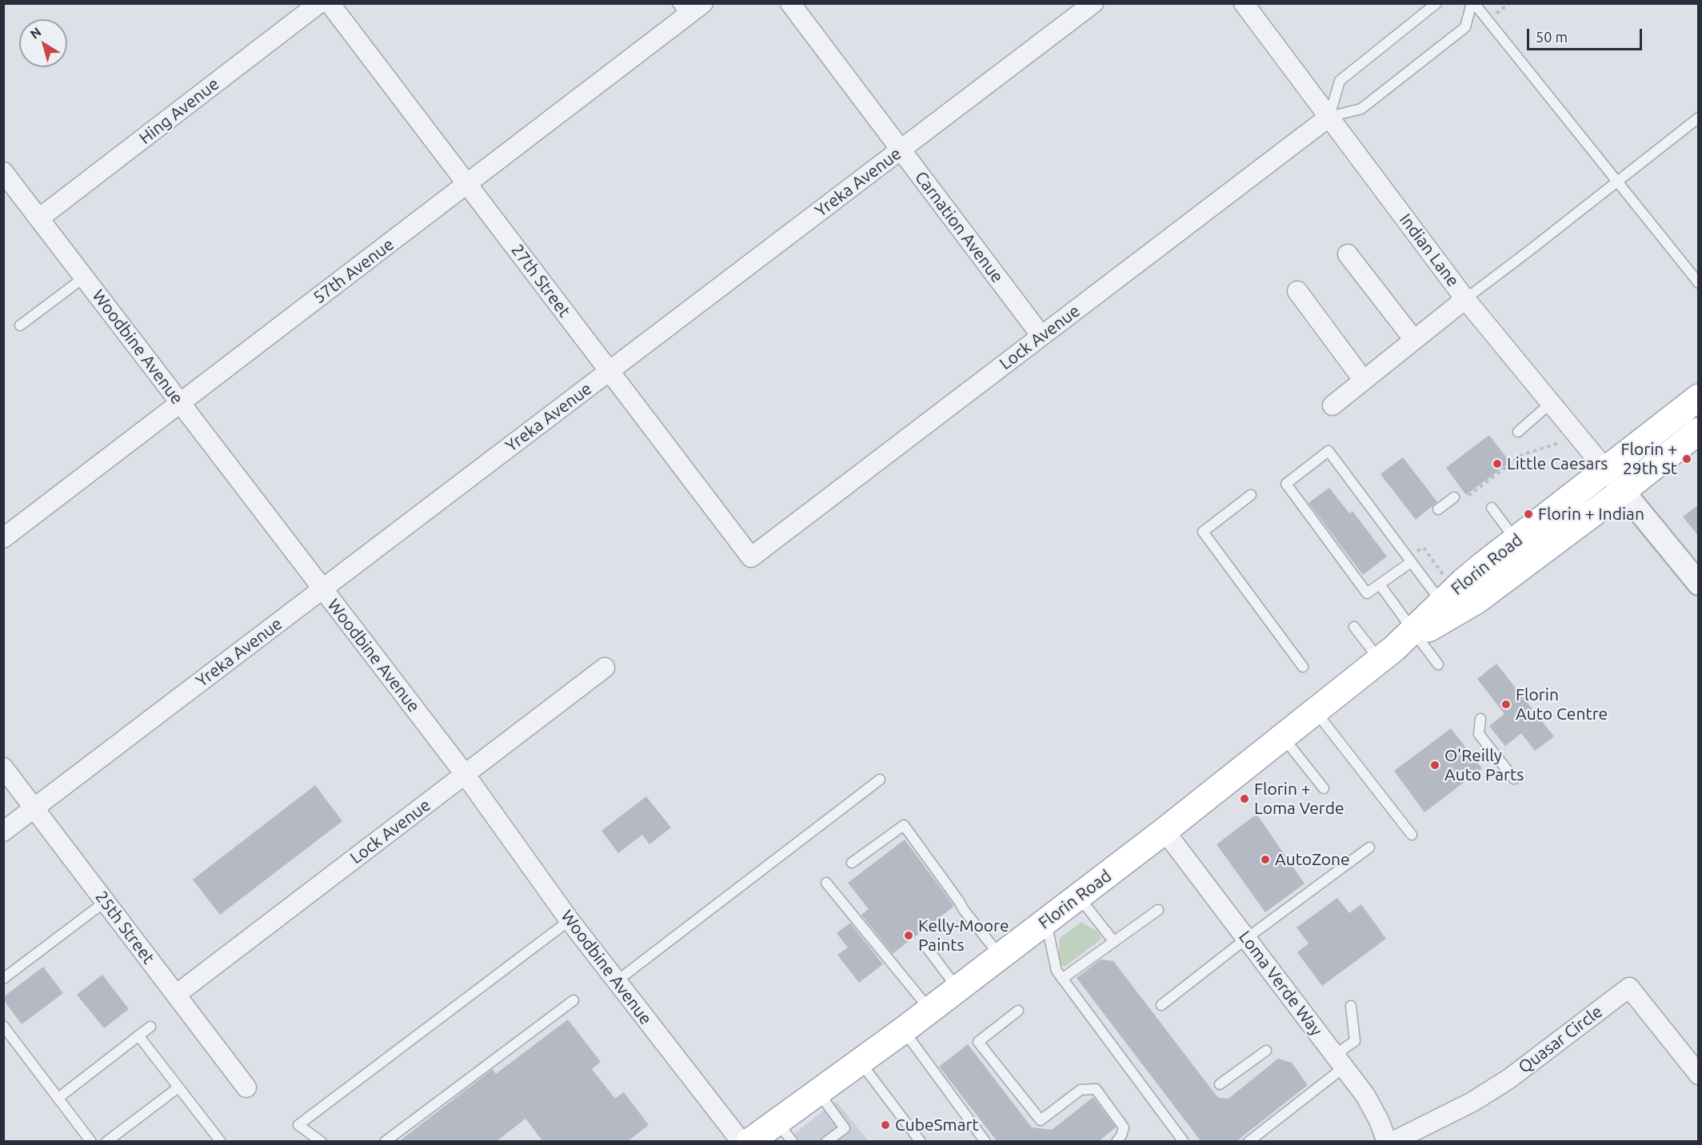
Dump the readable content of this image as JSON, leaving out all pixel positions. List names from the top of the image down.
{
  "streets": {
    "main road": ["Florin Road"],
    "street": [
      "Hing Avenue",
      "Yreka Avenue",
      "Carnation Avenue",
      "Indian Lane",
      "57th Avenue",
      "27th Street",
      "Lock Avenue",
      "Woodbine Avenue",
      "25th Street",
      "Loma Verde Way",
      "Quasar Circle"
    ]
  },
  "crossings": [
    ["Hing Avenue", "Woodbine Avenue"],
    ["Yreka Avenue", "Carnation Avenue"],
    ["Yreka Avenue", "27th Street"],
    ["Yreka Avenue", "Woodbine Avenue"],
    ["Yreka Avenue", "25th Street"],
    ["Carnation Avenue", "Lock Avenue"],
    ["Indian Lane", "Lock Avenue"],
    ["Indian Lane", "Florin Road"],
    ["57th Avenue", "27th Street"],
    ["57th Avenue", "Woodbine Avenue"],
    ["27th Street", "Lock Avenue"],
    ["Lock Avenue", "Woodbine Avenue"],
    ["Lock Avenue", "25th Street"],
    ["Florin Road", "Loma Verde Way"]
  ],
  "places": [
    "Florin + 29th St",
    "Little Caesars",
    "Florin + Indian",
    "Florin Auto Centre",
    "O'Reilly Auto Parts",
    "Florin + Loma Verde",
    "AutoZone",
    "Kelly-Moore Paints",
    "CubeSmart"
  ],
  "scale_bar": "50 m",
  "north": "top left"
}
